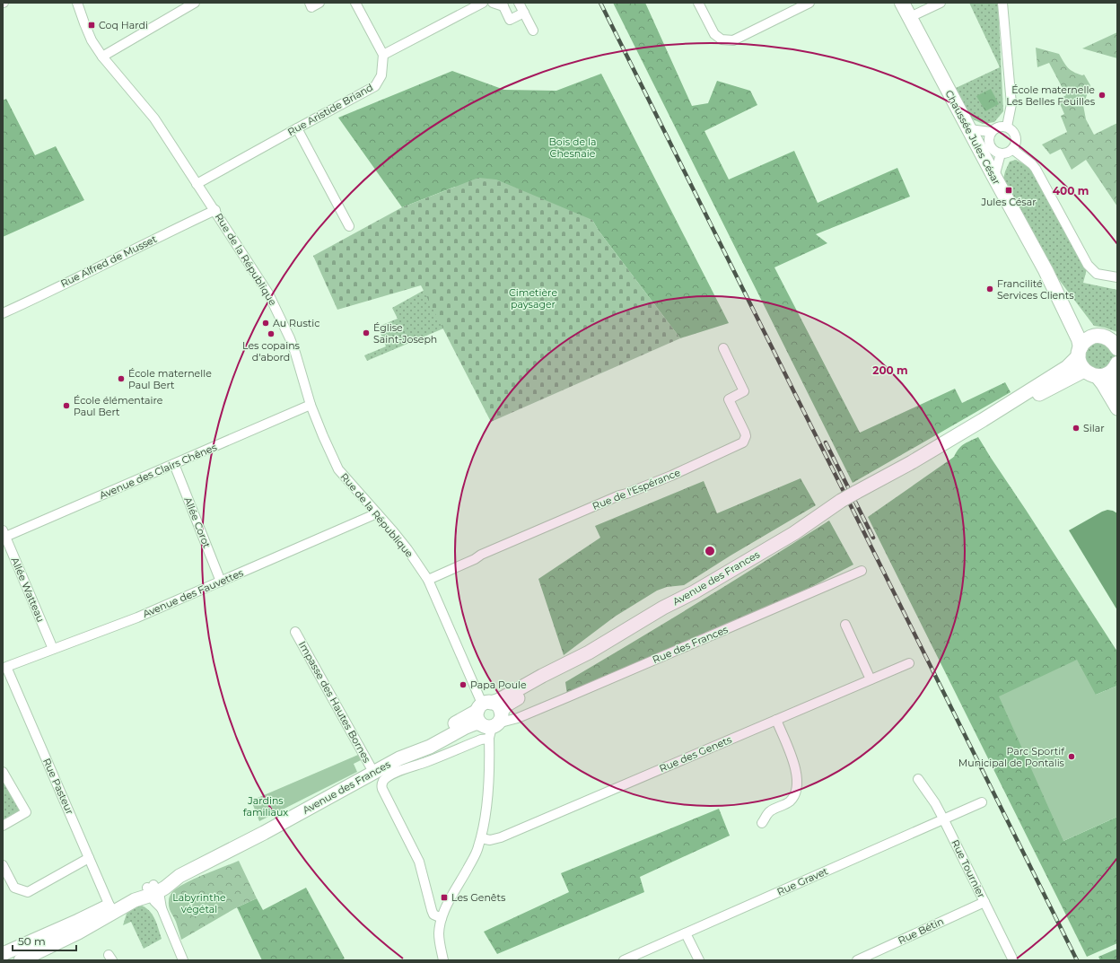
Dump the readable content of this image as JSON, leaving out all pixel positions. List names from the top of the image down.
{
  "streets": {
    "main road": ["Chaussée Jules César", "Avenue des Frances"],
    "street": [
      "Rue Aristide Briand",
      "Rue de la République",
      "Rue Alfred de Musset",
      "Avenue des Clairs Chênes",
      "Rue de l'Espérance",
      "Allée Corot",
      "Allée Watteau",
      "Avenue des Fauvettes",
      "Rue des Frances",
      "Impasse des Hautes Bornes",
      "Rue des Genets",
      "Rue Pasteur",
      "Rue Tournier",
      "Rue Gravet",
      "Rue Bétin"
    ]
  },
  "crossings": [
    ["Rue Aristide Briand", "Rue de la République"],
    ["Rue de la République", "Rue Alfred de Musset"],
    ["Rue de la République", "Avenue des Clairs Chênes"],
    ["Rue de la République", "Rue de l'Espérance"],
    ["Rue de la République", "Avenue des Frances"],
    ["Rue de la République", "Avenue des Fauvettes"],
    ["Rue de la République", "Rue des Frances"],
    ["Avenue des Clairs Chênes", "Allée Corot"],
    ["Avenue des Clairs Chênes", "Allée Watteau"],
    ["Allée Corot", "Avenue des Fauvettes"],
    ["Avenue des Frances", "Rue des Frances"],
    ["Avenue des Frances", "Impasse des Hautes Bornes"],
    ["Avenue des Frances", "Rue Pasteur"],
    ["Allée Watteau", "Avenue des Fauvettes"],
    ["Avenue des Fauvettes", "Rue Pasteur"],
    ["Rue Tournier", "Rue Gravet"],
    ["Rue Tournier", "Rue Bétin"]
  ],
  "parks": [
    "Bois de la Chesnaie",
    "Cimetière paysager",
    "Jardins familiaux",
    "Labyrinthe végétal"
  ],
  "places": {
    "transit": ["Coq Hardi", "Jules César", "Les Genêts"],
    "other": [
      "École maternelle Les Belles Feuilles",
      "Francilité Services Clients",
      "Au Rustic",
      "Église Saint-Joseph",
      "Les copains d'abord",
      "École maternelle Paul Bert",
      "École élémentaire Paul Bert",
      "Silar",
      "Papa Poule",
      "Parc Sportif Municipal de Pontalis"
    ]
  },
  "scale_bar": "50 m",
  "rings": ["400 m", "200 m"]
}
